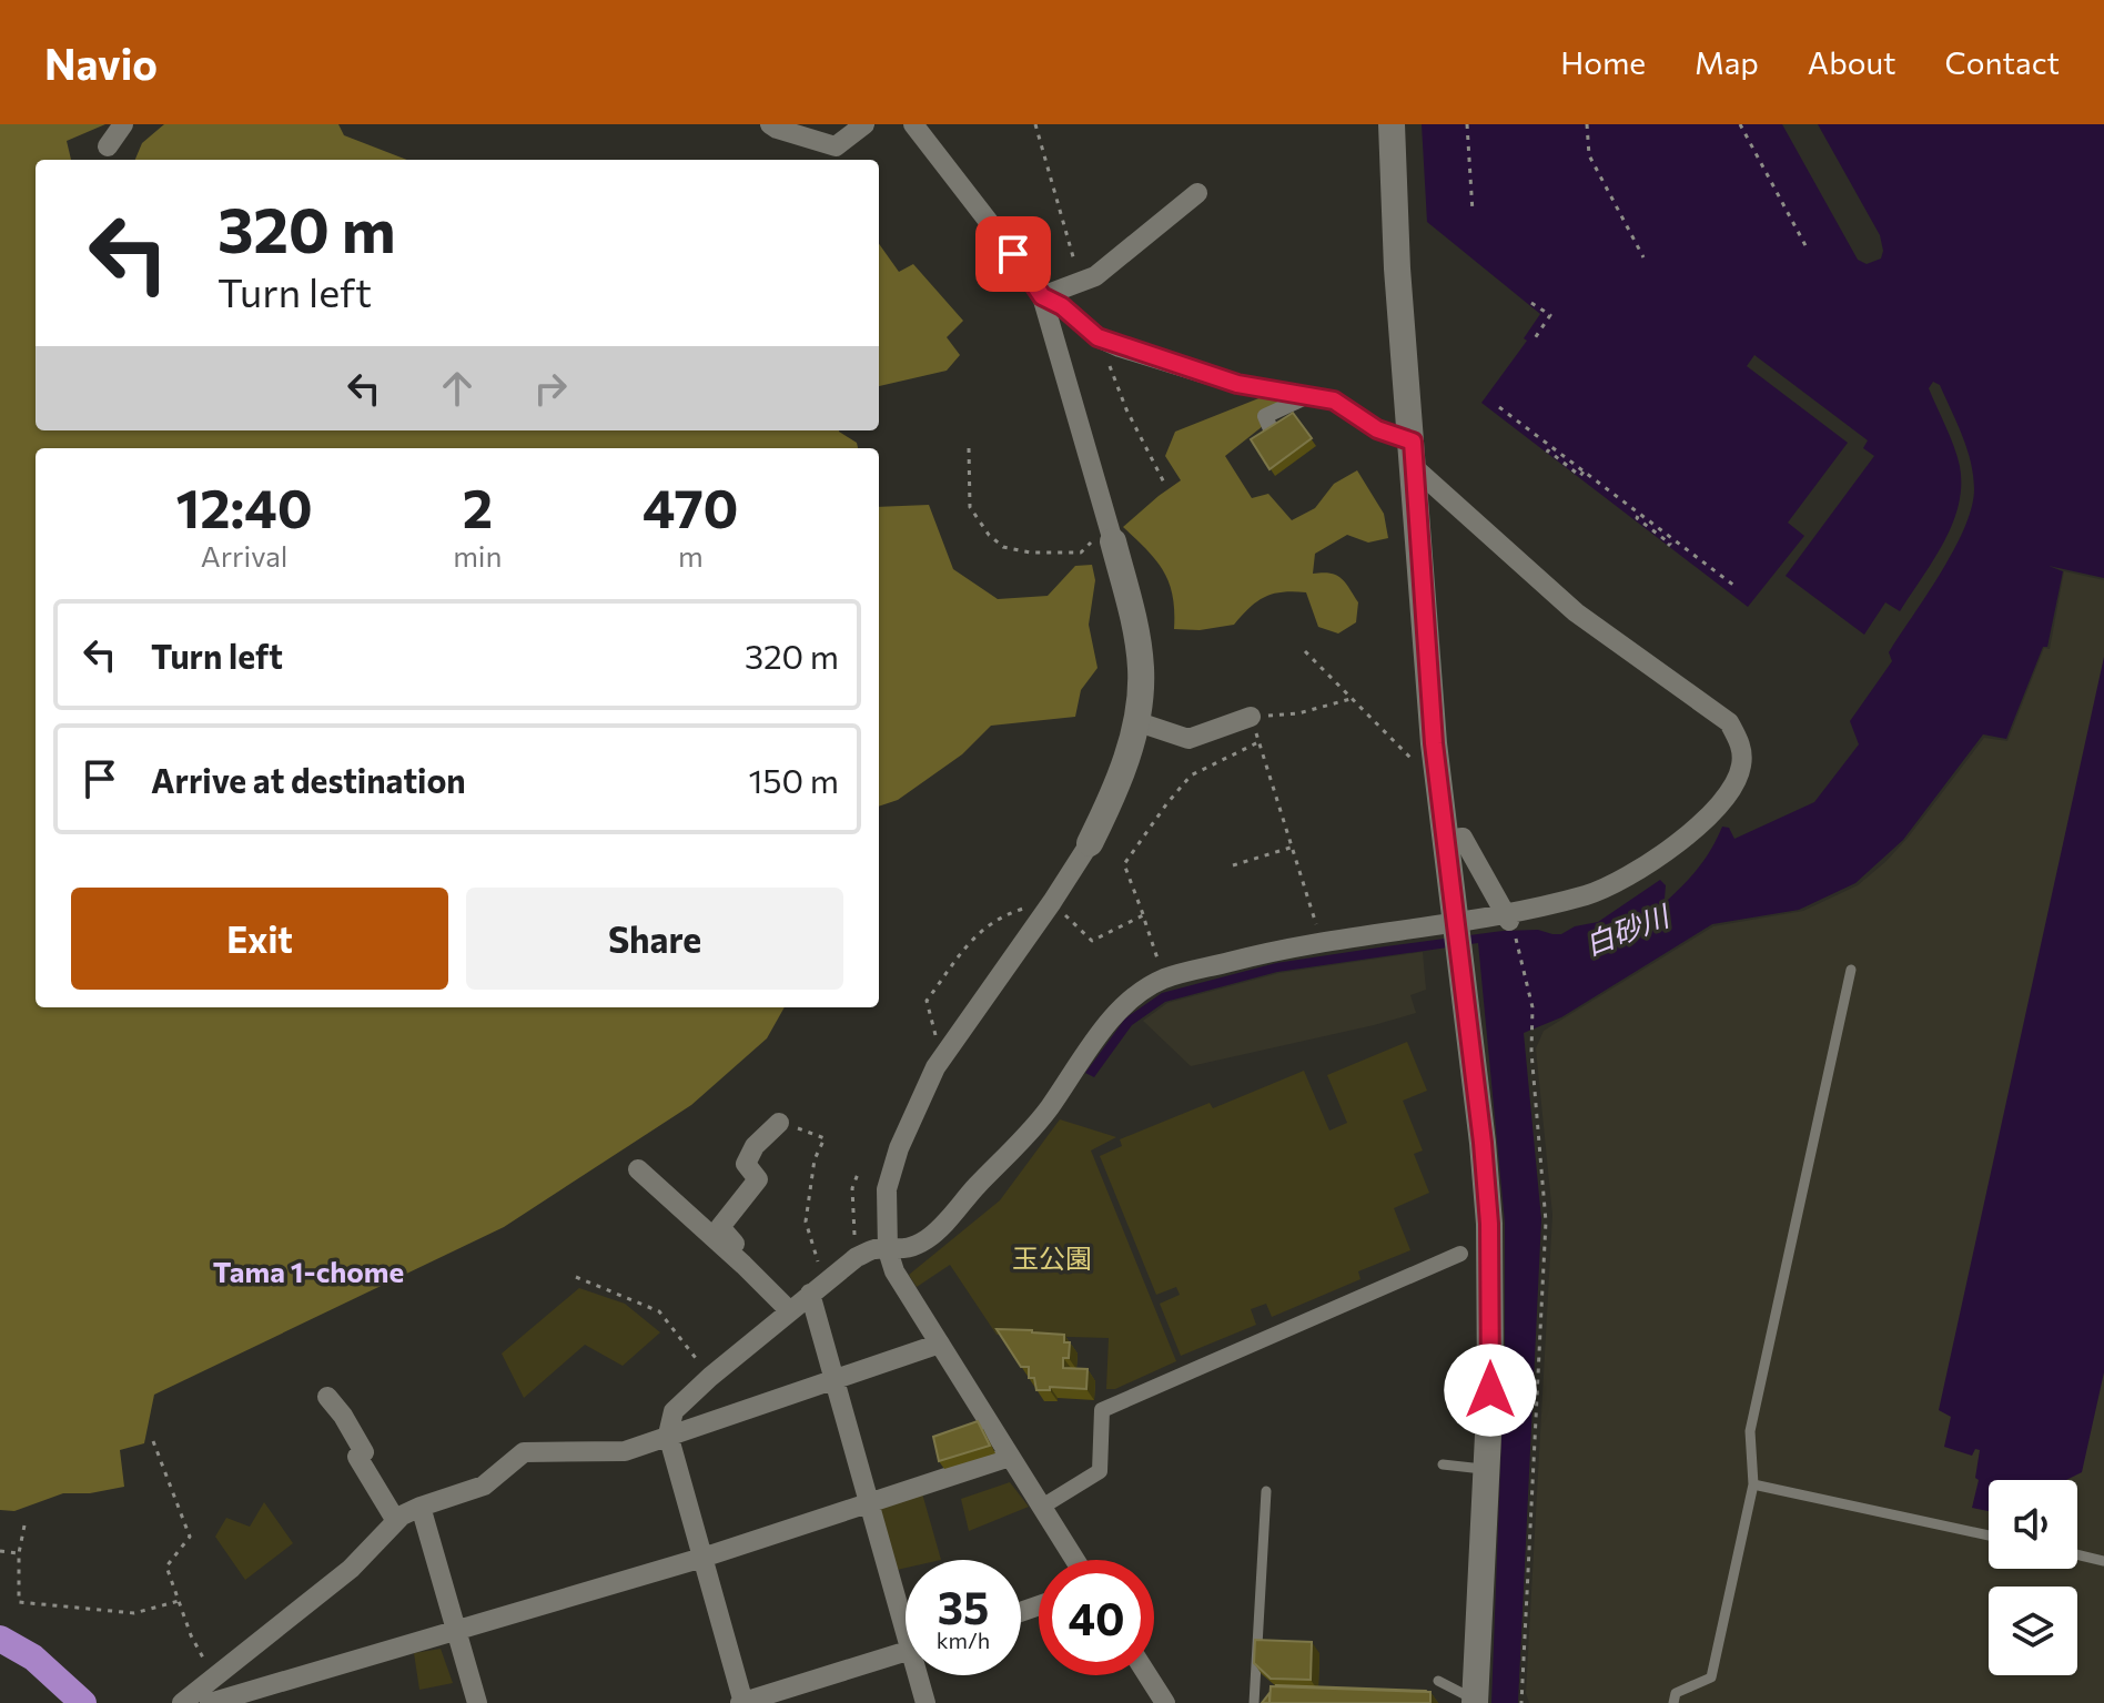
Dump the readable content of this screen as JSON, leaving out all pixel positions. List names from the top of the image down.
{
  "districts": ["Tama 1-chome"],
  "water": ["白砂川"],
  "parks": ["玉公園"],
  "page": {
    "header": "Navio",
    "nav": [
      "Home",
      "Map",
      "About",
      "Contact"
    ],
    "turn": ["320 m", "Turn left"],
    "eta": [
      "12:40",
      "Arrival",
      "2",
      "min",
      "470",
      "m"
    ],
    "list": [
      {
        "name": "Turn left",
        "value": "320 m"
      },
      {
        "name": "Arrive at destination",
        "value": "150 m"
      }
    ],
    "buttons": ["Exit", "Share"],
    "speed": "35 km/h",
    "limit": "40"
  }
}
